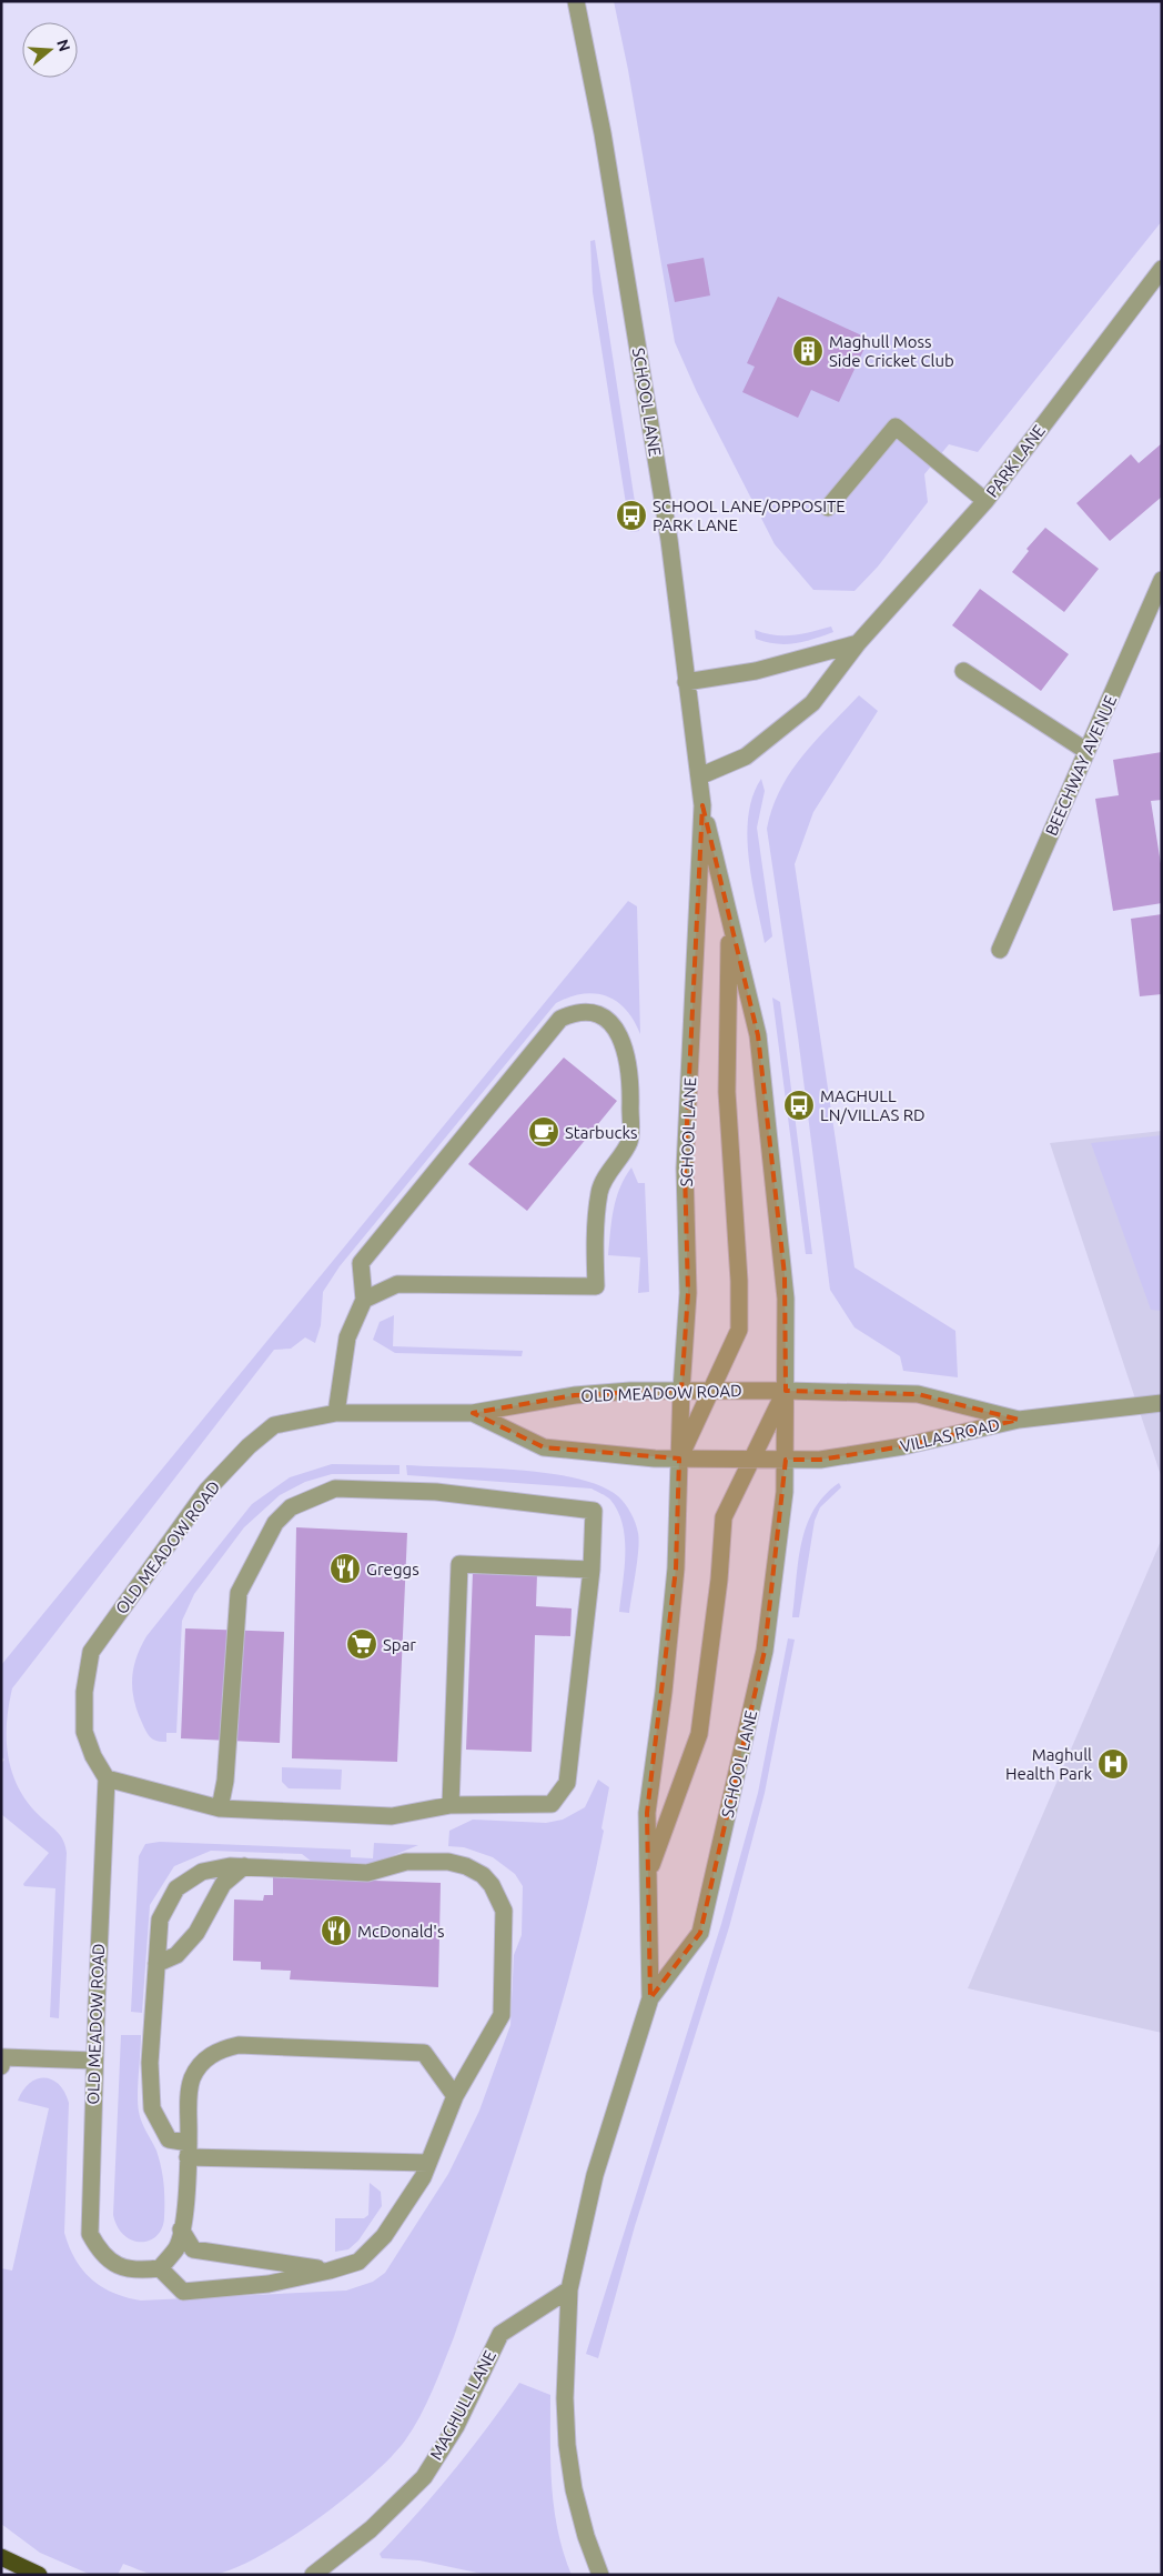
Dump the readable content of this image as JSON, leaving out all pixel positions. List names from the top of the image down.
{
  "streets": {
    "street": [
      "SCHOOL LANE",
      "PARK LANE",
      "BEECHWAY AVENUE",
      "OLD MEADOW ROAD",
      "VILLAS ROAD",
      "MAGHULL LANE"
    ]
  },
  "crossings": [
    ["SCHOOL LANE", "PARK LANE"],
    ["SCHOOL LANE", "OLD MEADOW ROAD"],
    ["SCHOOL LANE", "VILLAS ROAD"],
    ["OLD MEADOW ROAD", "VILLAS ROAD"]
  ],
  "places": {
    "building": ["Maghull Moss Side Cricket Club"],
    "bus stop": ["SCHOOL LANE/OPPOSITE PARK LANE", "MAGHULL LN/VILLAS RD"],
    "cafe": ["Starbucks"],
    "restaurant": ["Greggs", "McDonald's"],
    "supermarket": ["Spar"],
    "hospital": ["Maghull Health Park"]
  },
  "north": "right"
}
